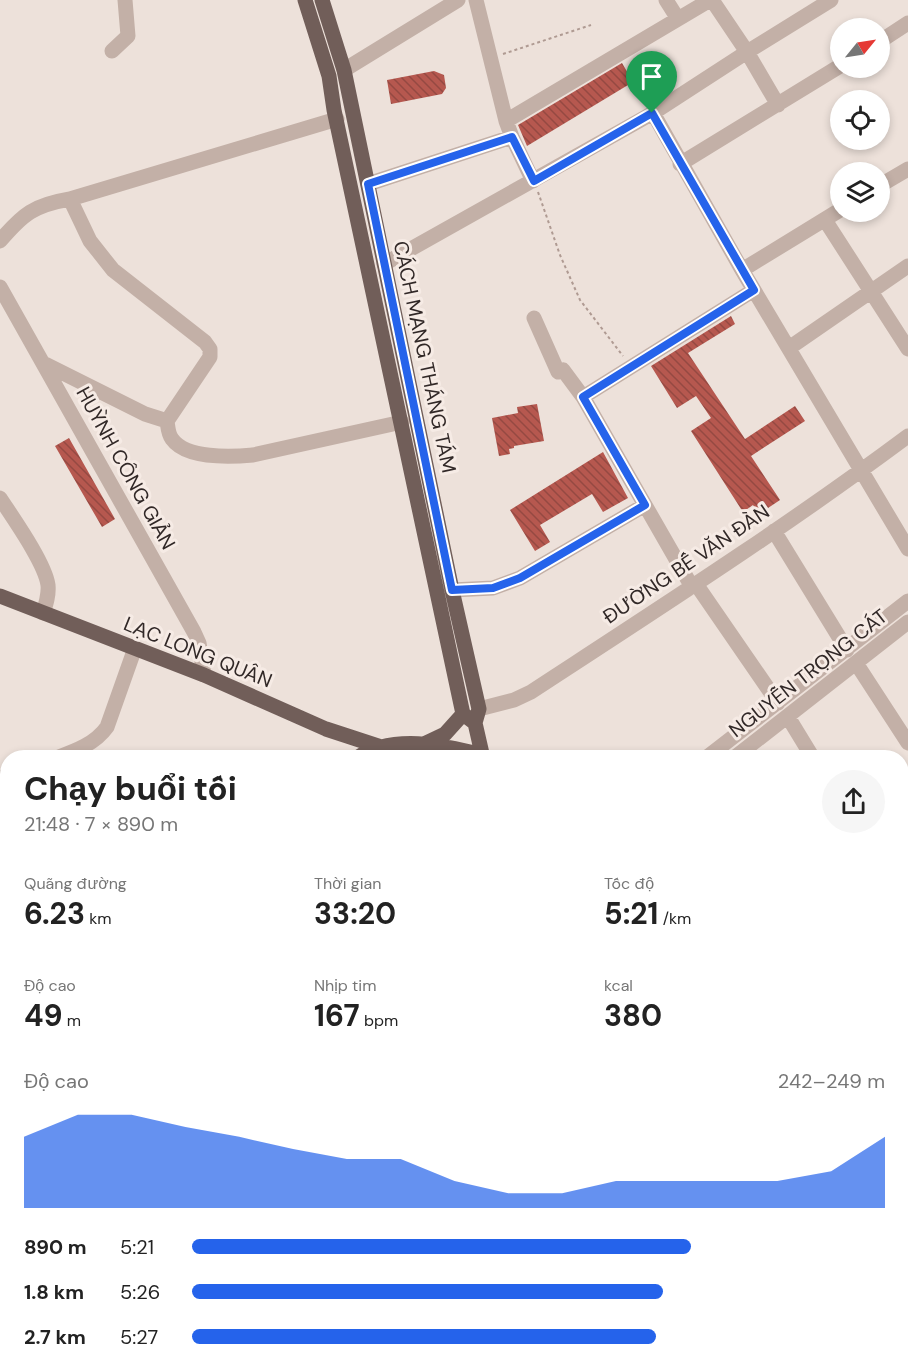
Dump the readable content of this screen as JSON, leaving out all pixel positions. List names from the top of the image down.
{
  "streets": {
    "main road": ["CÁCH MẠNG THÁNG TÁM", "LẠC LONG QUÂN"],
    "street": ["HUỲNH CÔNG GIẢN", "ĐƯỜNG BẾ VĂN ĐÀN", "NGUYỄN TRỌNG CÁT"]
  },
  "crossings": [
    ["CÁCH MẠNG THÁNG TÁM", "ĐƯỜNG BẾ VĂN ĐÀN"],
    ["HUỲNH CÔNG GIẢN", "LẠC LONG QUÂN"]
  ],
  "north": "top right",
  "page": {
    "heading": ["Chạy buổi tối", "21:48 · 7 × 890 m"],
    "stats": [
      ["Quãng đường", "6.23 km"],
      ["Thời gian", "33:20"],
      ["Tốc độ", "5:21 /km"],
      ["Độ cao", "49 m"],
      ["Nhịp tim", "167 bpm"],
      ["kcal", "380"]
    ],
    "chart": ["Độ cao", "242–249 m"],
    "list": [
      {
        "name": "890 m",
        "note": "5:21"
      },
      {
        "name": "1.8 km",
        "note": "5:26"
      },
      {
        "name": "2.7 km",
        "note": "5:27"
      }
    ]
  }
}
